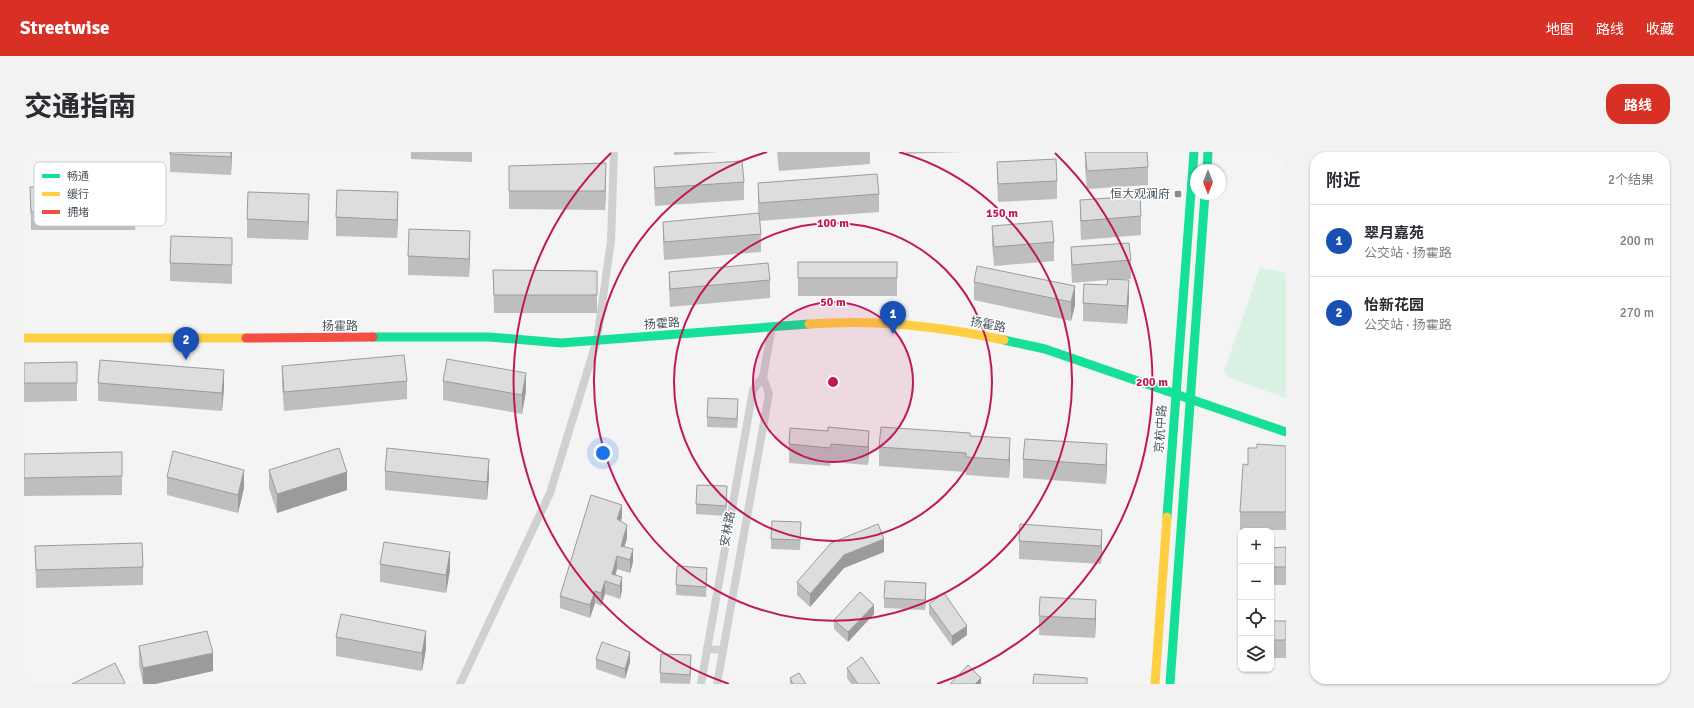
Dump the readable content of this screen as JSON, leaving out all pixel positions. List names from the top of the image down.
{
  "streets": {
    "street": ["扬霍路", "京杭中路", "安林路"]
  },
  "crossings": [
    ["扬霍路", "京杭中路"],
    ["扬霍路", "安林路"]
  ],
  "places": {
    "transit": ["恒大观澜府"]
  },
  "legend": ["畅通", "缓行", "拥堵"],
  "north": "bottom",
  "page": {
    "header": "Streetwise",
    "nav": ["地图", "路线", "收藏"],
    "title": "交通指南",
    "buttons": "路线",
    "heading": ["附近", "2个结果"],
    "list": [
      {
        "mark": "1",
        "name": "翠月嘉苑",
        "note": "公交站 · 扬霍路",
        "value": "200 m"
      },
      {
        "mark": "2",
        "name": "怡新花园",
        "note": "公交站 · 扬霍路",
        "value": "270 m"
      }
    ],
    "pins": ["1", "2"],
    "map_buttons": ["+", "−"]
  },
  "rings": [
    "150 m",
    "100 m",
    "50 m",
    "200 m"
  ]
}
